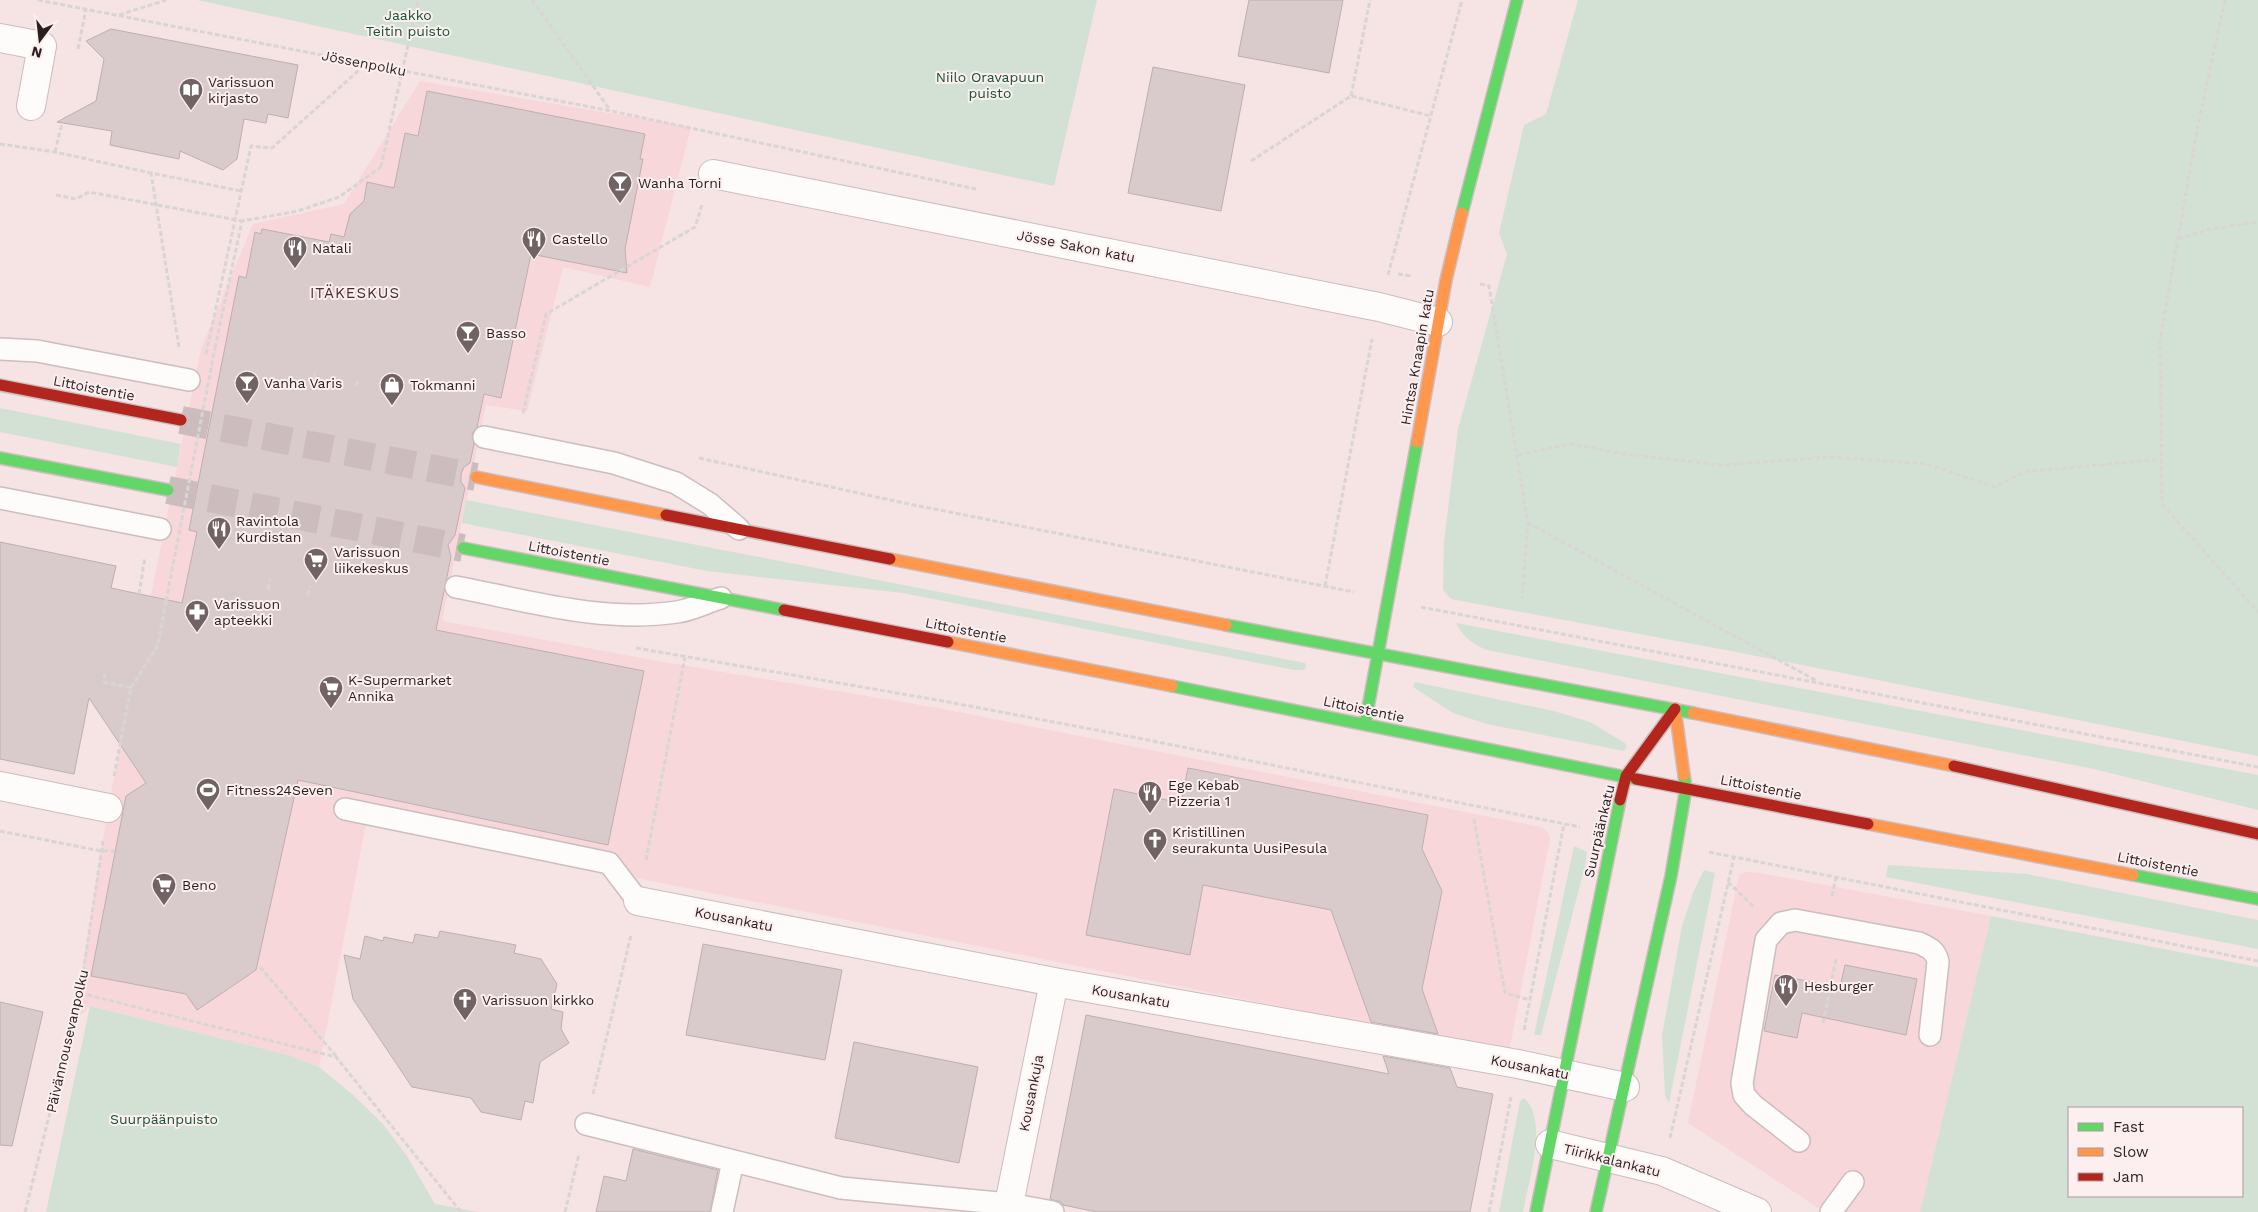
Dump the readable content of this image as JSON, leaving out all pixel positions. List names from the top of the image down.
{
  "streets": {
    "main road": ["Hintsa Knaapin katu", "Littoistentie", "Suurpäänkatu"],
    "street": [
      "Jösse Sakon katu",
      "Kousankatu",
      "Kousankuja",
      "Tiirikkalankatu"
    ],
    "path": ["Jössenpolku", "Päivännousevanpolku"]
  },
  "crossings": [
    ["Jösse Sakon katu", "Hintsa Knaapin katu"],
    ["Hintsa Knaapin katu", "Littoistentie"],
    ["Littoistentie", "Suurpäänkatu"],
    ["Suurpäänkatu", "Kousankatu"],
    ["Suurpäänkatu", "Tiirikkalankatu"],
    ["Kousankatu", "Kousankuja"]
  ],
  "districts": ["ITÄKESKUS"],
  "parks": ["Jaakko Teitin puisto", "Niilo Oravapuun puisto", "Suurpäänpuisto"],
  "places": {
    "library": ["Varissuon kirjasto"],
    "bar": ["Wanha Torni", "Basso", "Vanha Varis"],
    "restaurant": [
      "Castello",
      "Natali",
      "Ravintola Kurdistan",
      "Ege Kebab Pizzeria 1",
      "Hesburger"
    ],
    "shop": ["Tokmanni"],
    "supermarket": ["Varissuon liikekeskus", "K-Supermarket Annika", "Beno"],
    "pharmacy": ["Varissuon apteekki"],
    "sports": ["Fitness24Seven"],
    "church": ["Kristillinen seurakunta UusiPesula", "Varissuon kirkko"]
  },
  "legend": ["Fast", "Slow", "Jam"],
  "north": "bottom"
}
